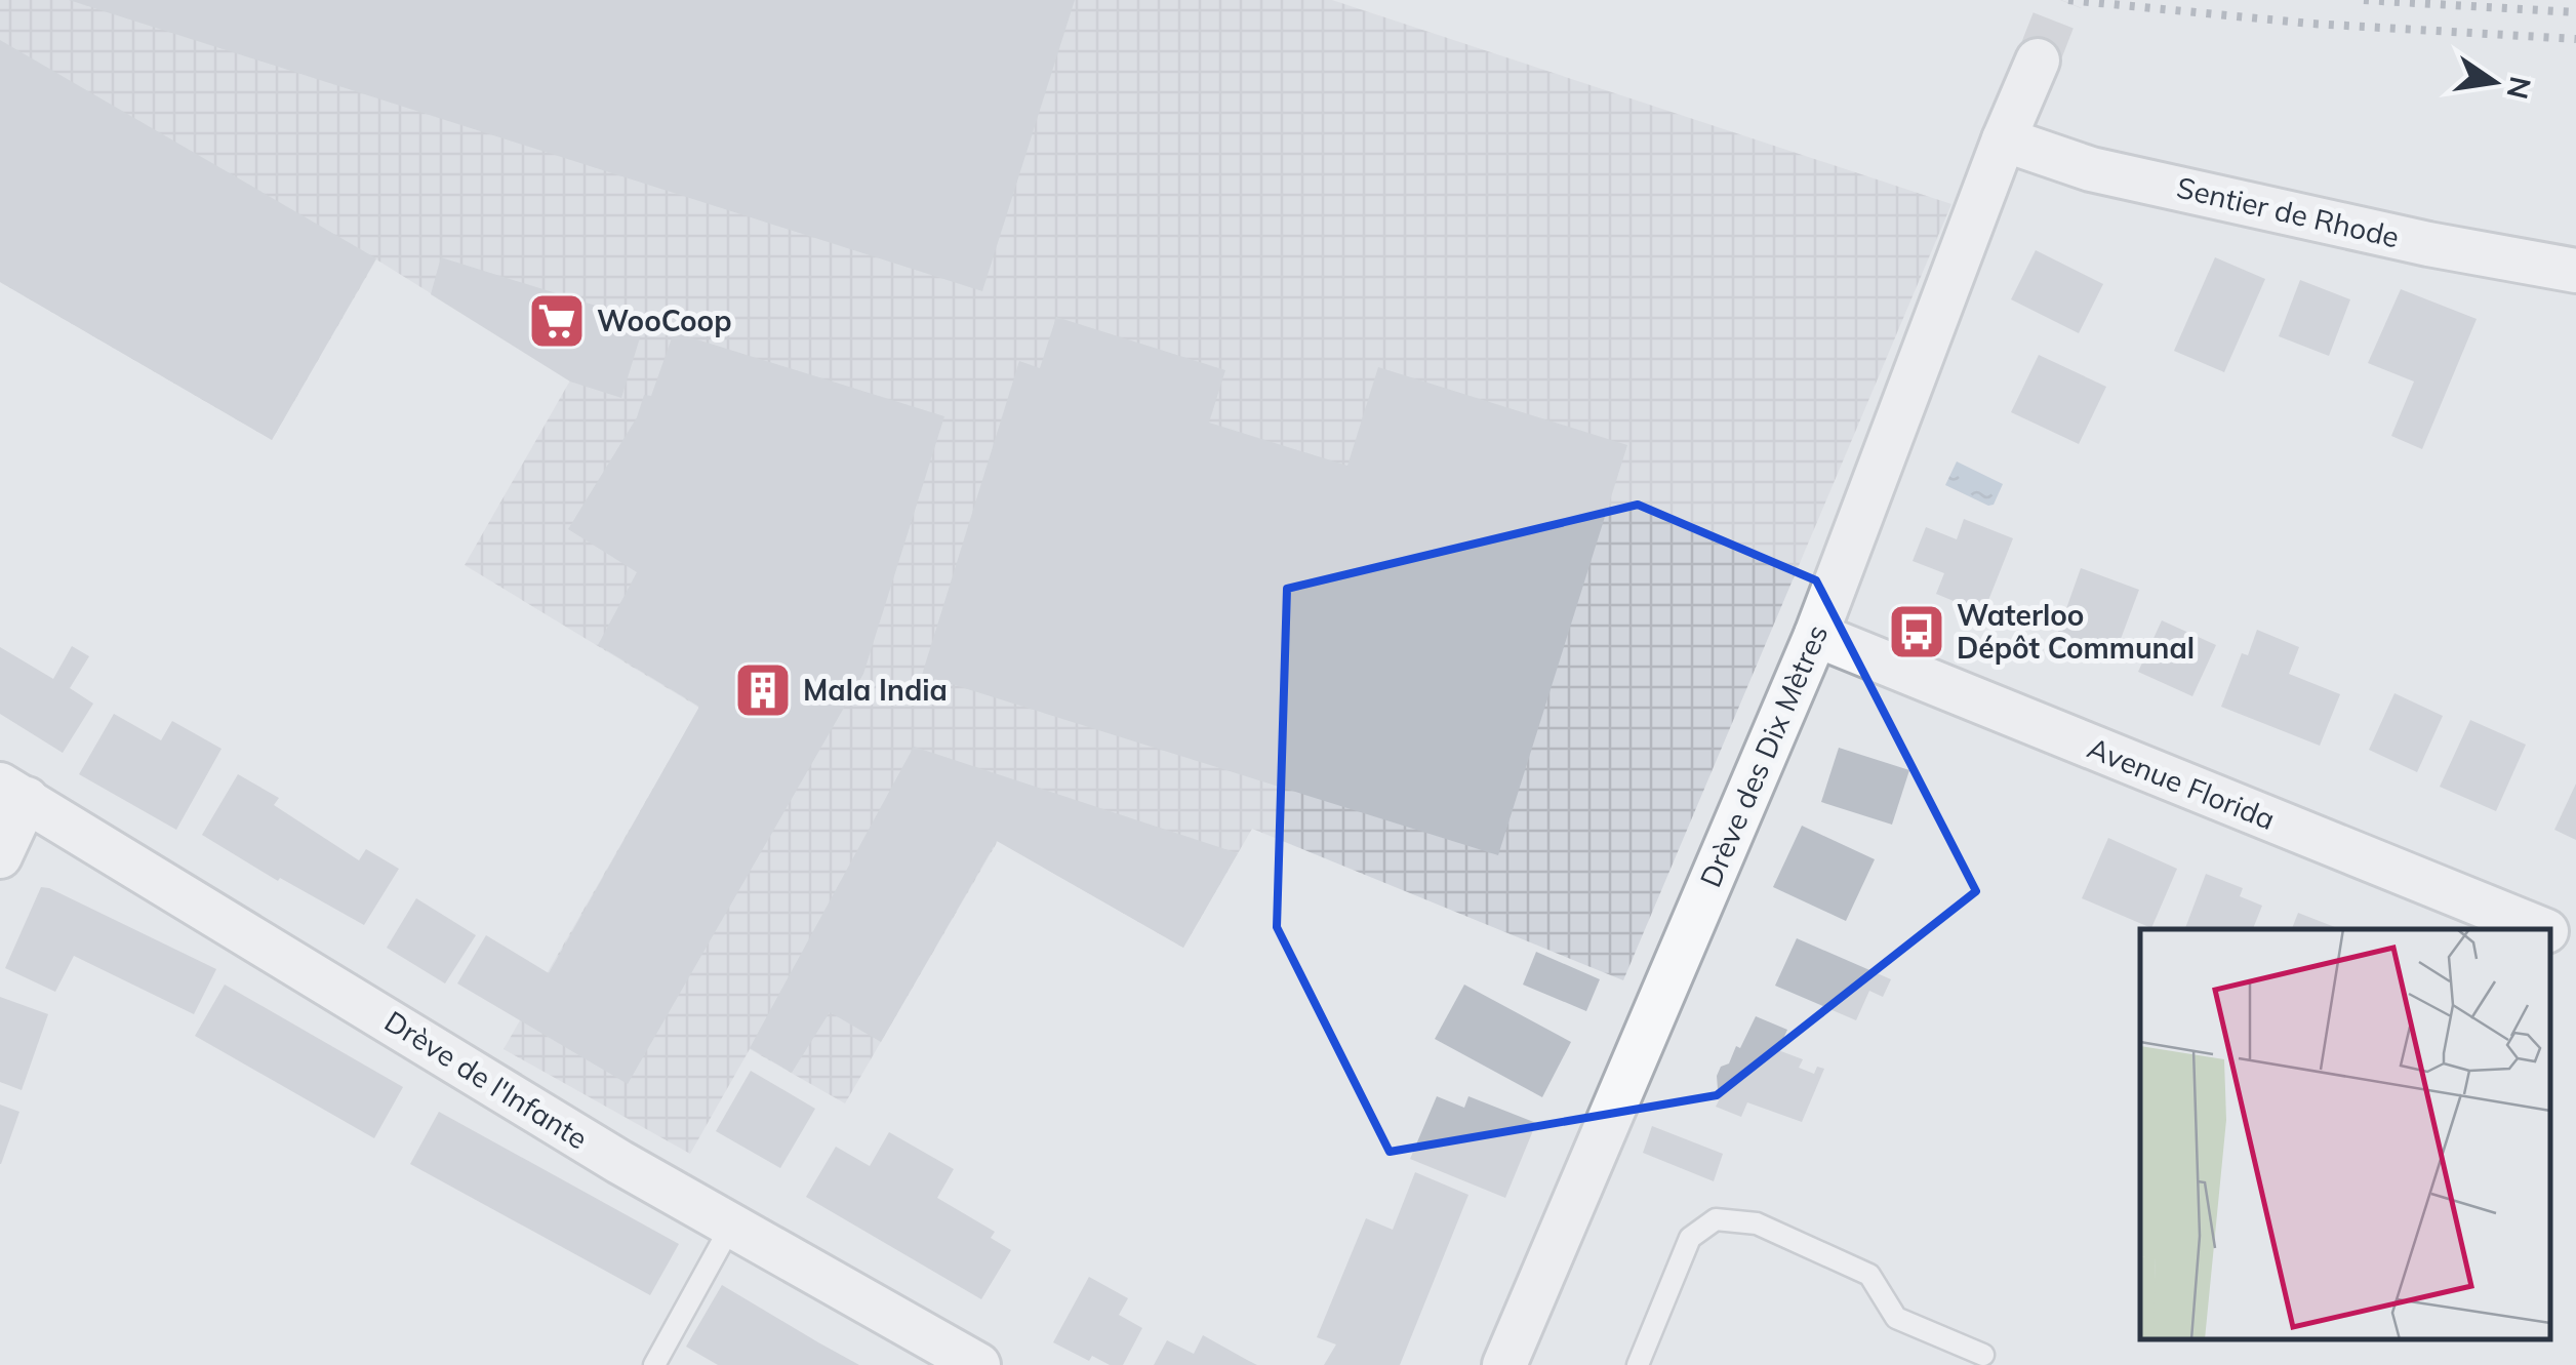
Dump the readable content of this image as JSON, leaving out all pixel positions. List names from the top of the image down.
{
  "streets": {
    "street": [
      "Sentier de Rhode",
      "Drève des Dix Mètres",
      "Avenue Florida",
      "Drève de l'Infante"
    ]
  },
  "crossings": [
    ["Sentier de Rhode", "Drève des Dix Mètres"],
    ["Drève des Dix Mètres", "Avenue Florida"]
  ],
  "places": {
    "supermarket": ["WooCoop"],
    "bus stop": ["Waterloo Dépôt Communal"],
    "building": ["Mala India"]
  },
  "north": "right"
}
